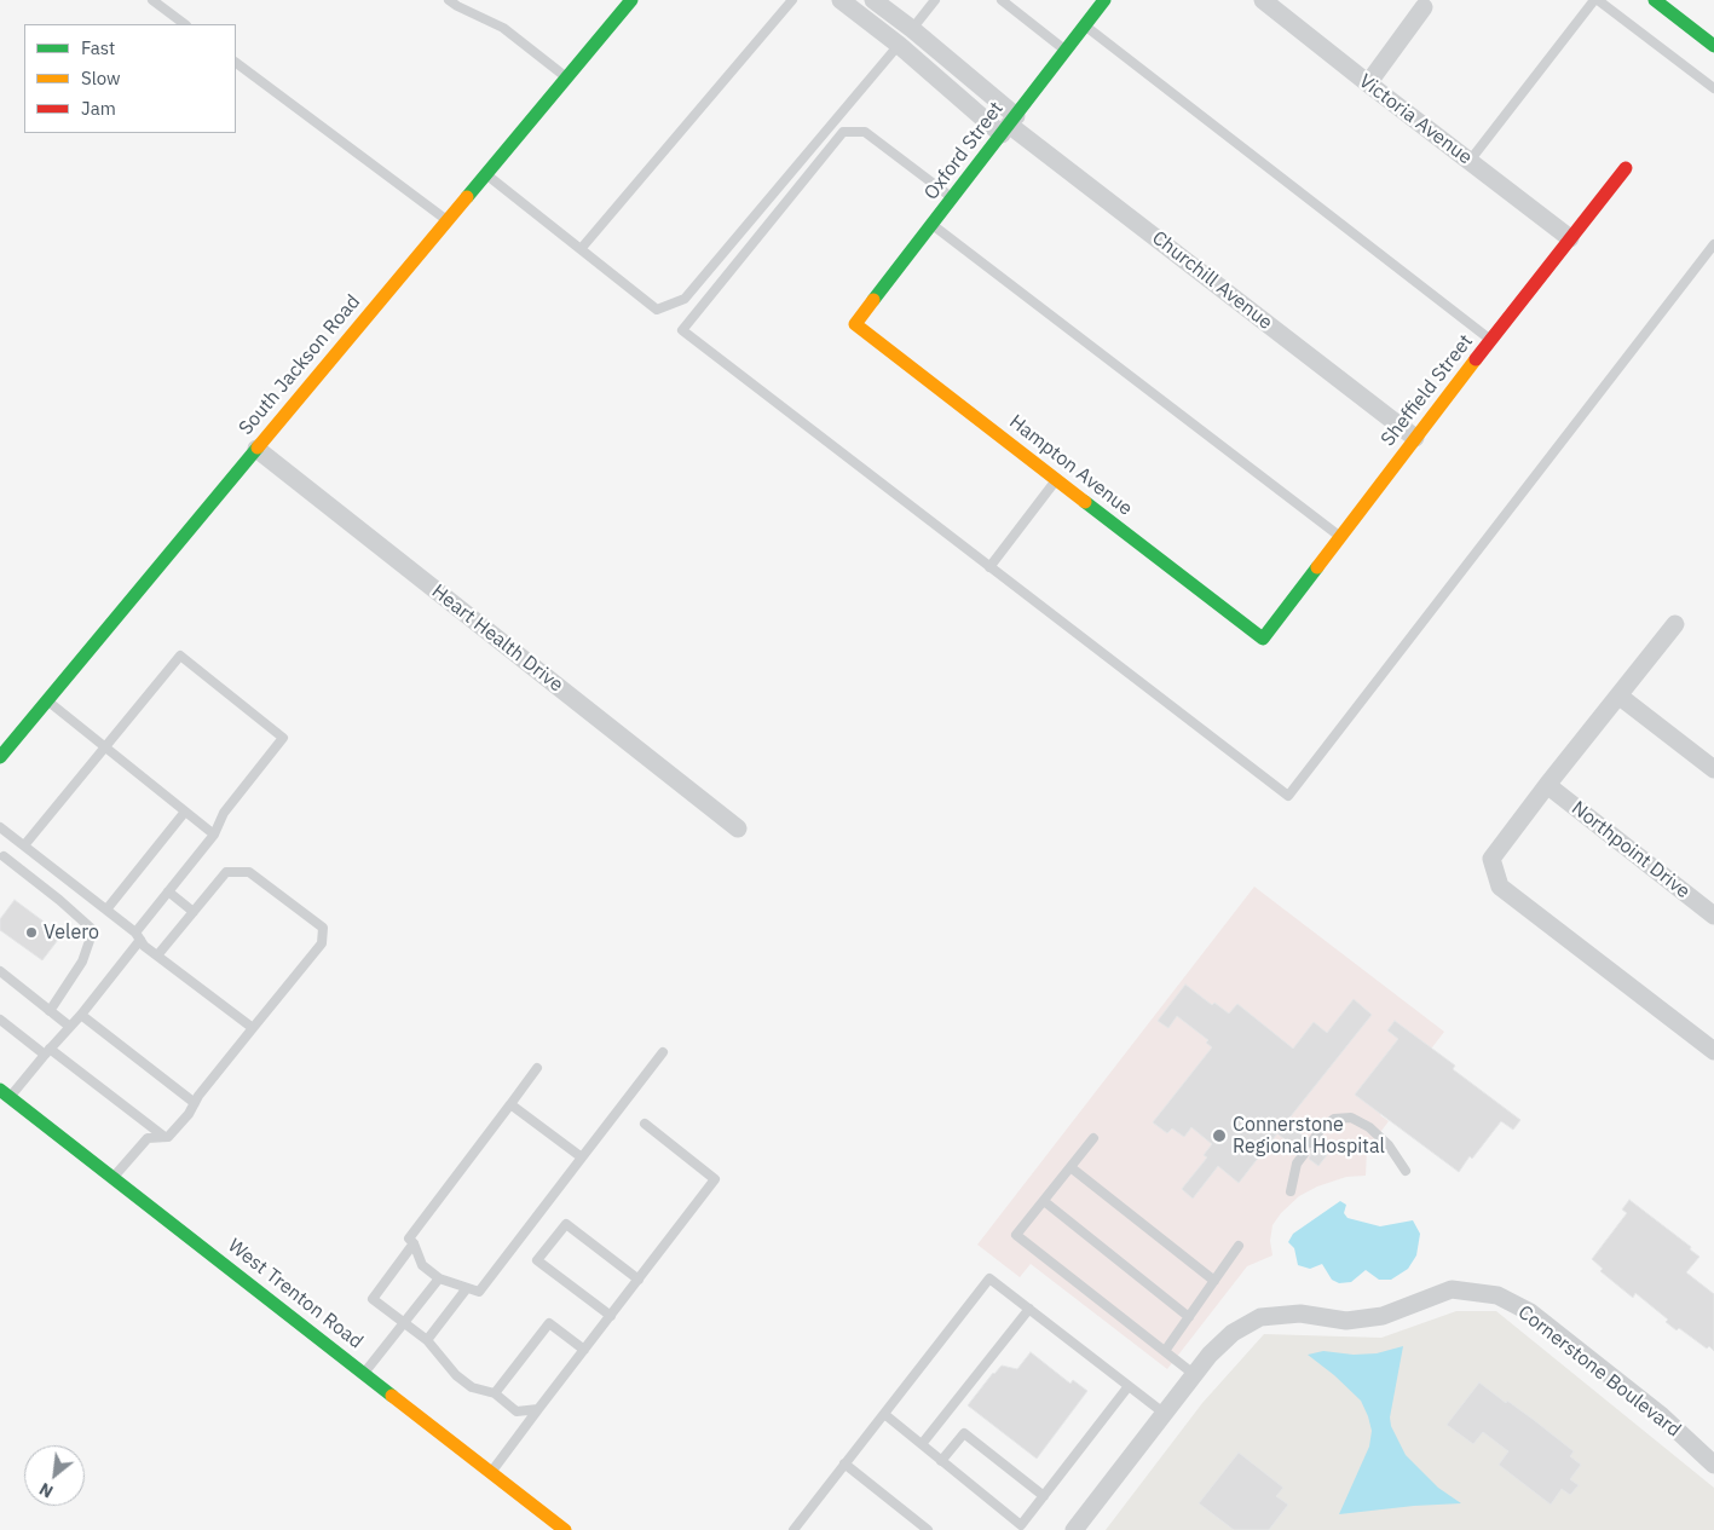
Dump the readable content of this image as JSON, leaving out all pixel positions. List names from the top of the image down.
{
  "streets": {
    "main road": [
      "Oxford Street",
      "South Jackson Road",
      "Sheffield Street",
      "Hampton Avenue",
      "West Trenton Road"
    ],
    "street": [
      "Victoria Avenue",
      "Churchill Avenue",
      "Heart Health Drive",
      "Northpoint Drive",
      "Cornerstone Boulevard"
    ]
  },
  "crossings": [
    ["Victoria Avenue", "Sheffield Street"],
    ["Oxford Street", "Churchill Avenue"],
    ["Oxford Street", "Hampton Avenue"],
    ["Churchill Avenue", "Sheffield Street"],
    ["South Jackson Road", "Heart Health Drive"],
    ["Sheffield Street", "Hampton Avenue"]
  ],
  "places": ["Velero", "Connerstone Regional Hospital"],
  "legend": ["Fast", "Slow", "Jam"],
  "north": "bottom left"
}
